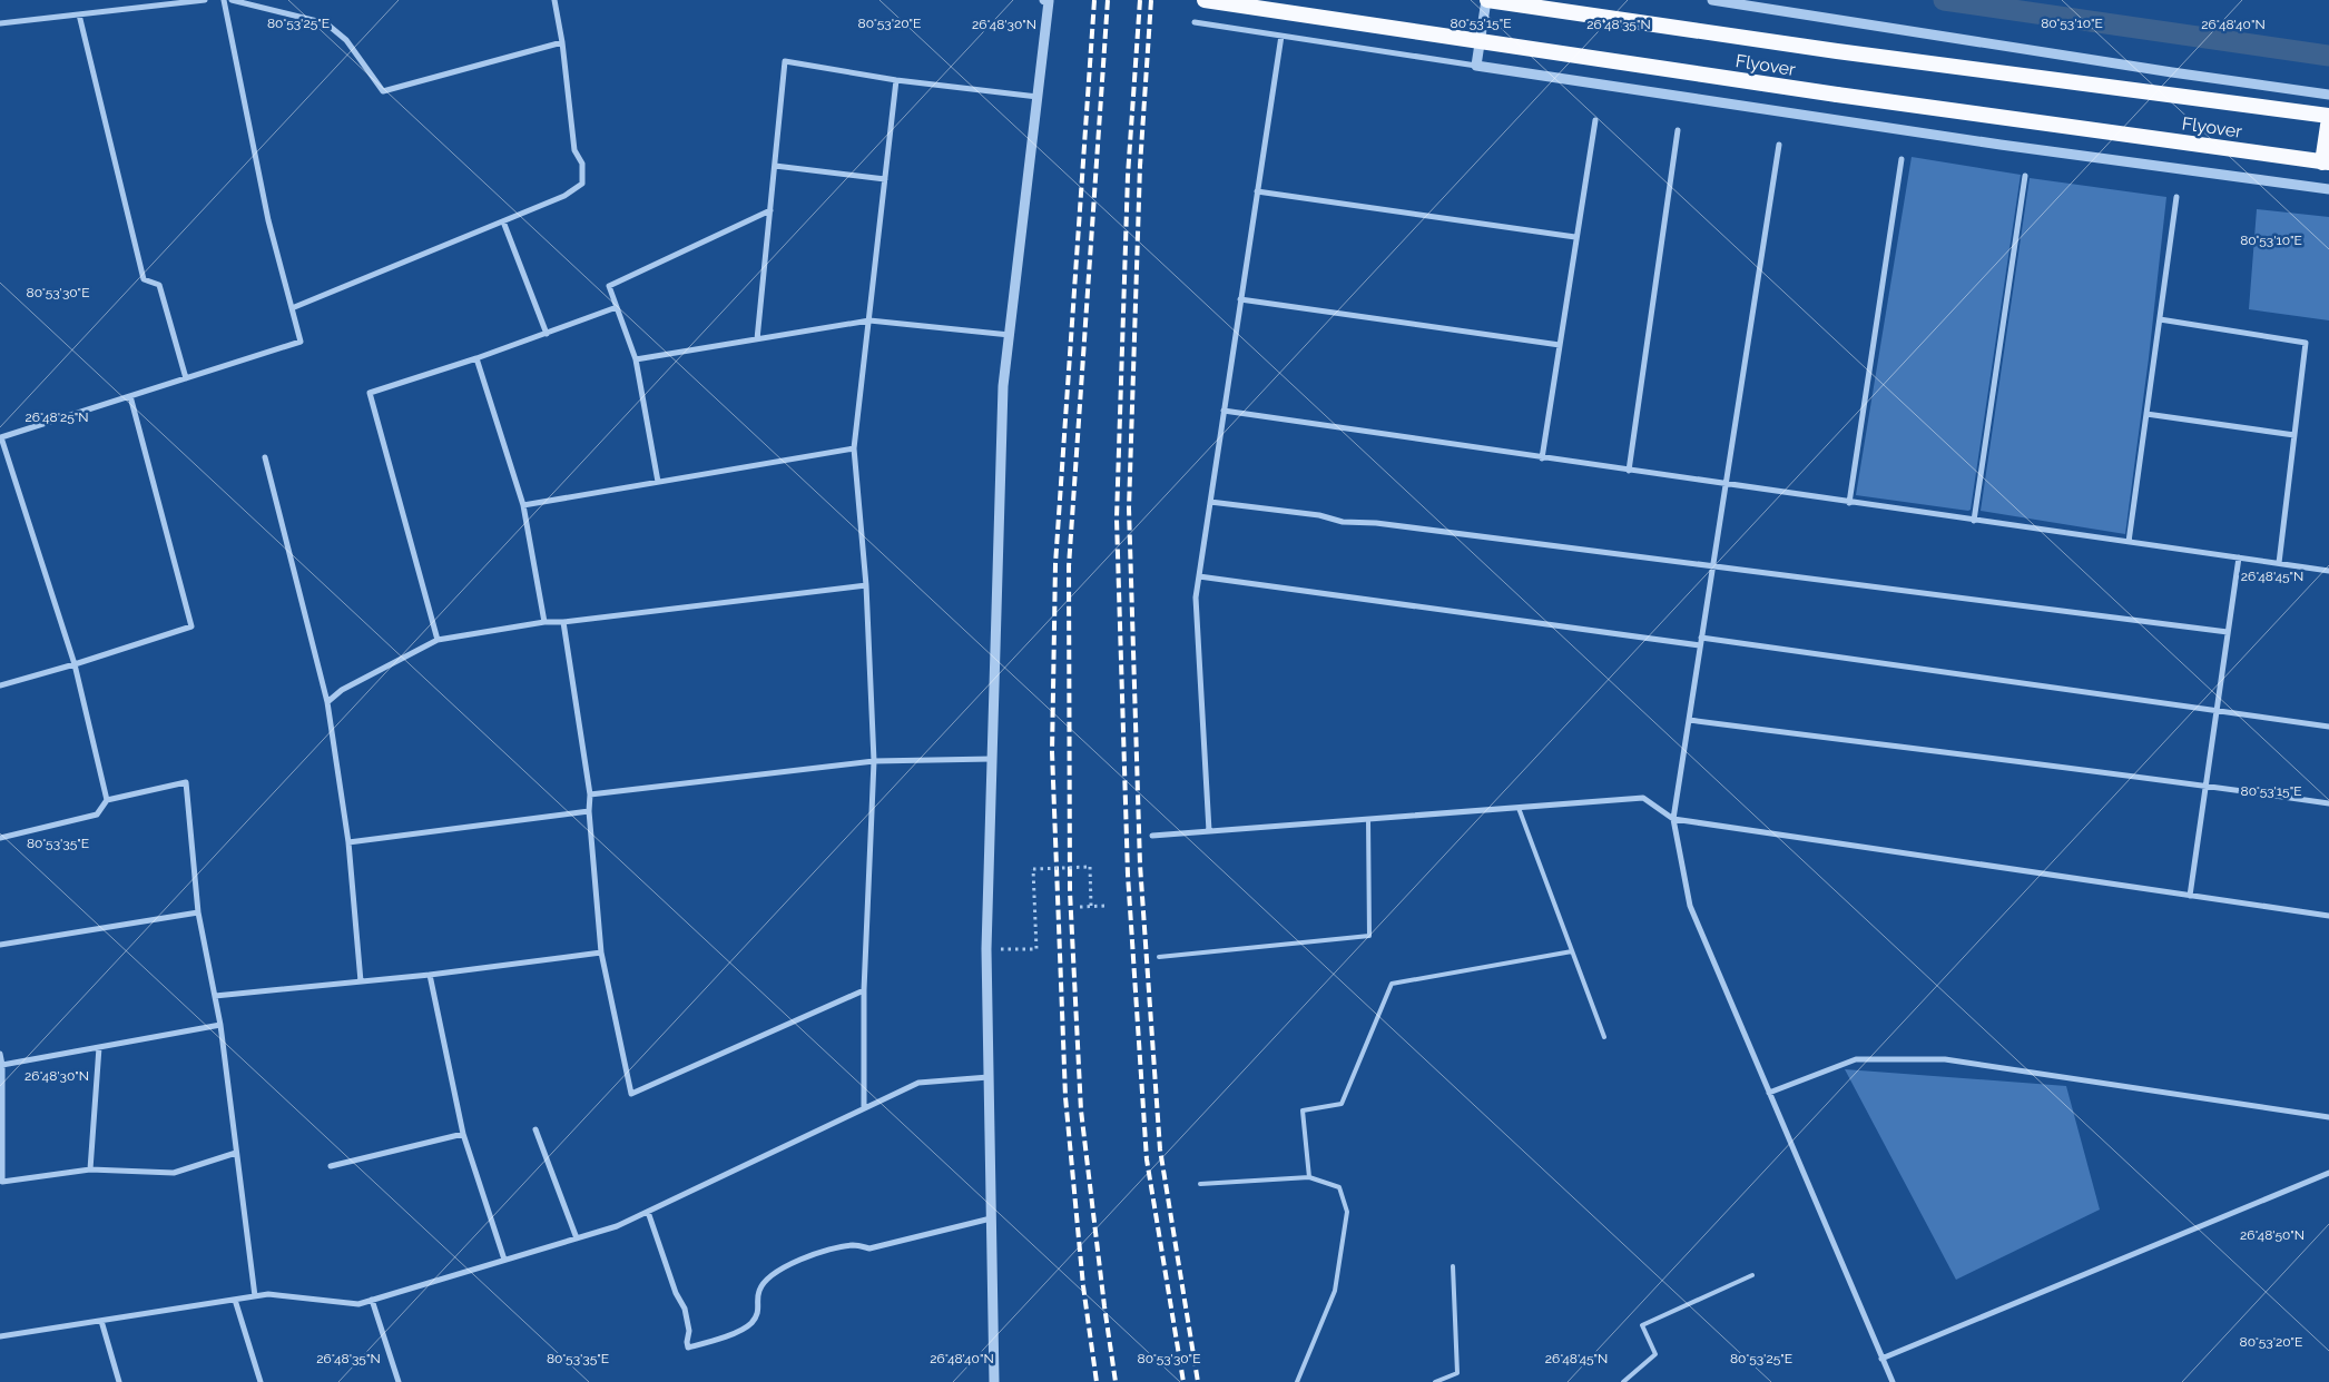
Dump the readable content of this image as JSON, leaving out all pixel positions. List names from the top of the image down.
{
  "streets": {
    "highway": ["Flyover"]
  },
  "coordinates": [
    "80°53'20\"E",
    "80°53'25\"E",
    "80°53'15\"E",
    "80°53'10\"E",
    "26°48'30\"N",
    "26°48'35\"N",
    "26°48'40\"N",
    "80°53'30\"E",
    "26°48'25\"N",
    "26°48'45\"N",
    "80°53'35\"E",
    "26°48'50\"N"
  ]
}
